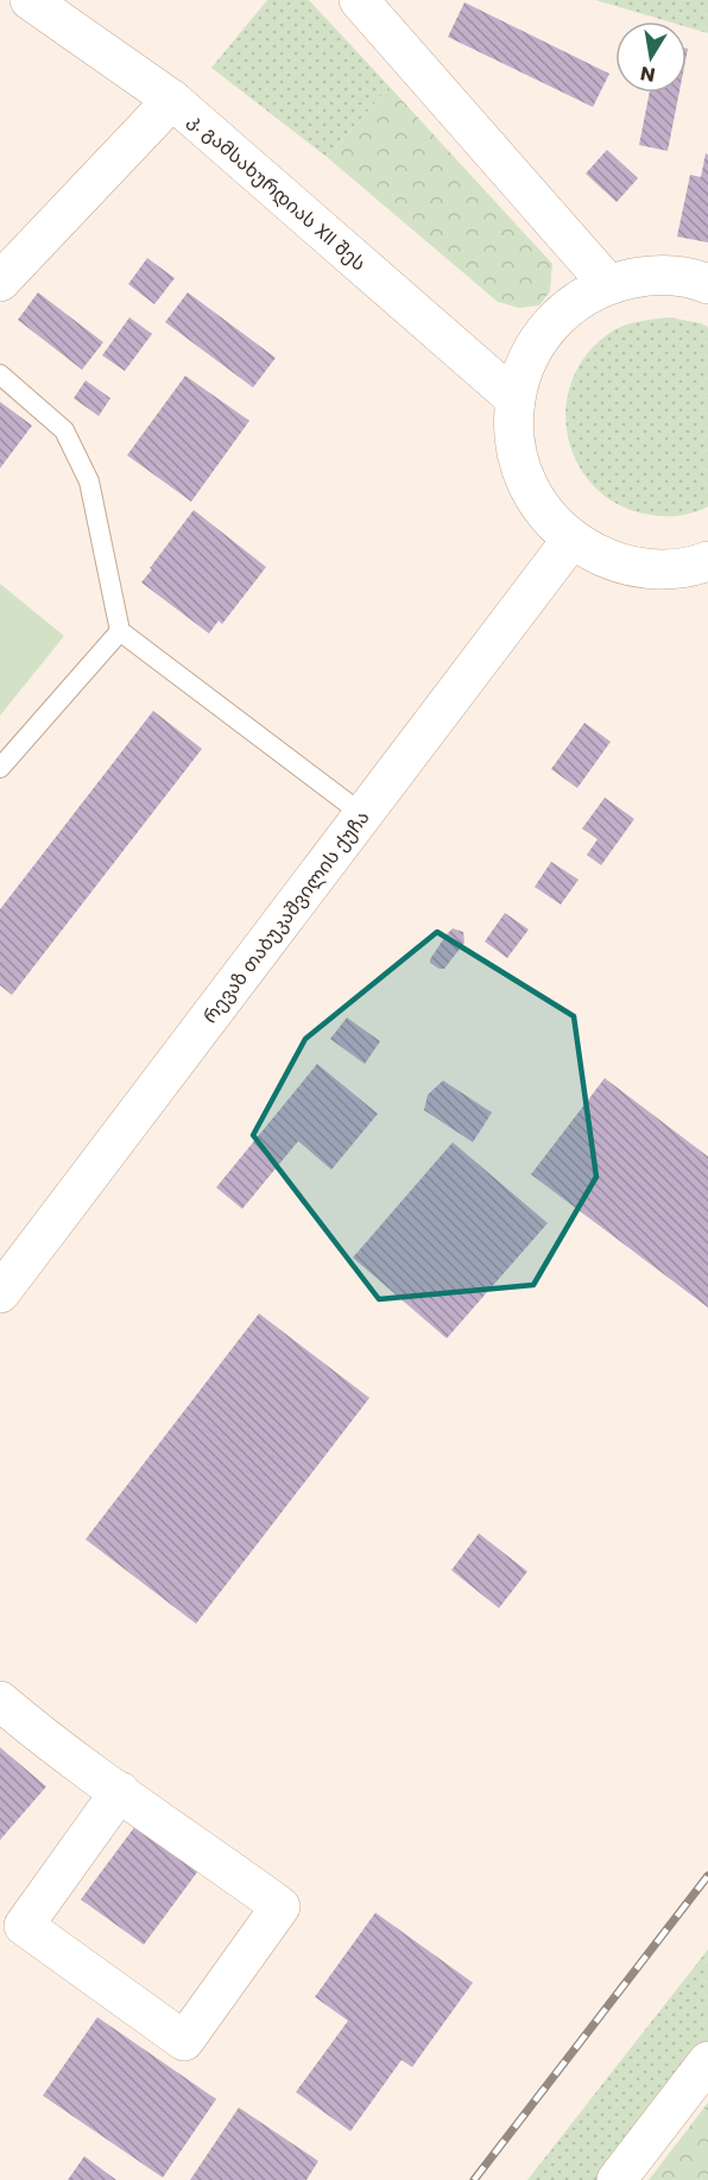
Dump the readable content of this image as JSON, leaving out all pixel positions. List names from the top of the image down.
{
  "streets": {
    "street": ["კ. გამსახურდიას XII შეს", "რევაზ თაბუკაშვილის ქუჩა"]
  },
  "north": "bottom"
}
